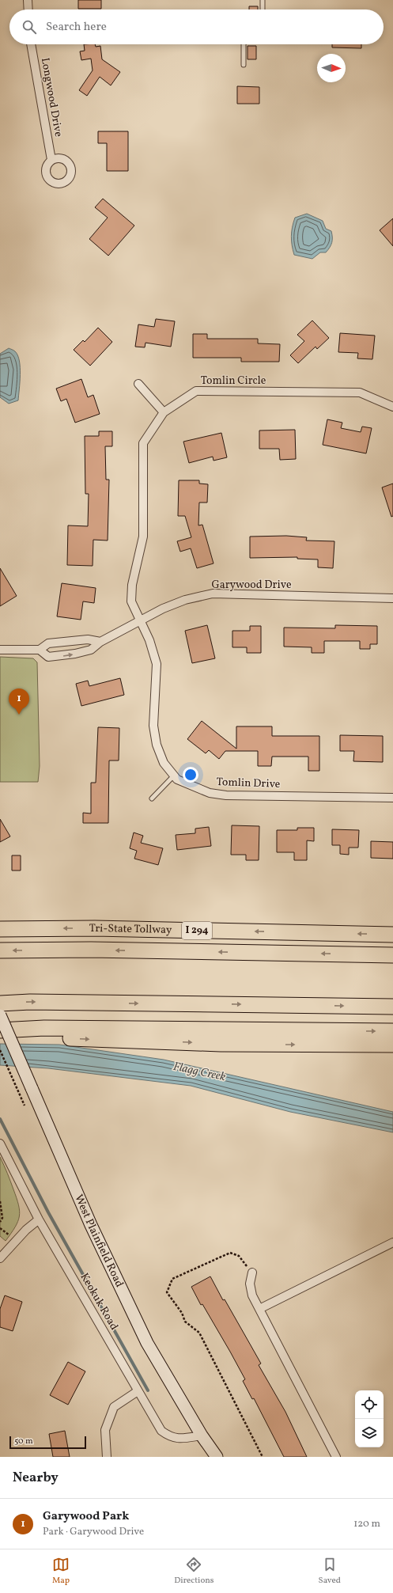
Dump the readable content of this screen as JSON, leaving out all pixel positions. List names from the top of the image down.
{
  "streets": {
    "highway": ["Tri-State Tollway", "I 294"],
    "main road": ["West Plainfield Road"],
    "street": [
      "Longwood Drive",
      "Tomlin Circle",
      "Garywood Drive",
      "Tomlin Drive",
      "Keokuk Road"
    ]
  },
  "crossings": [
    ["Tomlin Circle", "Garywood Drive"],
    ["Tomlin Circle", "Tomlin Drive"],
    ["Garywood Drive", "Tomlin Drive"],
    ["West Plainfield Road", "Keokuk Road"]
  ],
  "water": ["Flagg Creek"],
  "scale_bar": "50 m",
  "north": "right",
  "page": {
    "search": "Search here",
    "pins": "1",
    "scale": "50 m",
    "heading": "Nearby",
    "list": [
      {
        "mark": "1",
        "name": "Garywood Park",
        "note": "Park · Garywood Drive",
        "value": "120 m"
      }
    ],
    "nav": ["Map", "Directions", "Saved"]
  }
}
